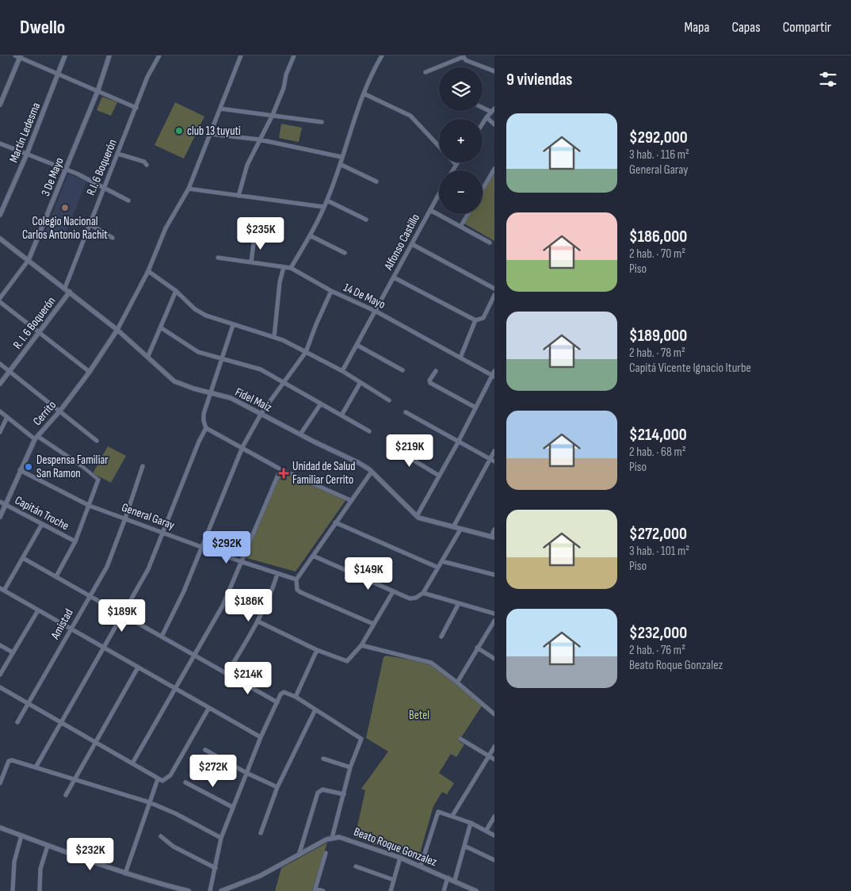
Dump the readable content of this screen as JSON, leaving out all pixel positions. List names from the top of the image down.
{
  "streets": {
    "street": [
      "Martín Ledesma",
      "R.I. 6 Boquerón",
      "3 De Mayo",
      "Alfonso Castillo",
      "14 De Mayo",
      "R. I. 6 Boquerón",
      "Fidel Maíz",
      "Cerrito",
      "Capitán Troche",
      "General Garay",
      "Amistad",
      "Beato Roque Gonzalez"
    ]
  },
  "crossings": [
    ["R.I. 6 Boquerón", "Fidel Maíz"],
    ["3 De Mayo", "Fidel Maíz"],
    ["Alfonso Castillo", "14 De Mayo"],
    ["R. I. 6 Boquerón", "Fidel Maíz"],
    ["Fidel Maíz", "Cerrito"],
    ["Cerrito", "Capitán Troche"],
    ["Cerrito", "General Garay"],
    ["General Garay", "Amistad"]
  ],
  "parks": ["Betel"],
  "places": {
    "other": ["club 13 tuyuti", "Colegio Nacional Carlos Antonio Rachit", "Despensa Familiar San Ramon"],
    "health": ["Unidad de Salud Familiar Cerrito"]
  },
  "page": {
    "header": "Dwello",
    "nav": ["Mapa", "Capas", "Compartir"],
    "heading": "9 viviendas",
    "map_buttons": ["+", "−"],
    "list": [
      {
        "name": "$292,000",
        "note": "3 hab. · 116 m² · General Garay"
      },
      {
        "name": "$186,000",
        "note": "2 hab. · 70 m² · Piso"
      },
      {
        "name": "$189,000",
        "note": "2 hab. · 78 m² · Capitá Vicente Ignacio Iturbe"
      },
      {
        "name": "$214,000",
        "note": "2 hab. · 68 m² · Piso"
      },
      {
        "name": "$272,000",
        "note": "3 hab. · 101 m² · Piso"
      },
      {
        "name": "$232,000",
        "note": "2 hab. · 76 m² · Beato Roque Gonzalez"
      }
    ],
    "price": [
      "$235K",
      "$219K",
      "$292K",
      "$149K",
      "$186K",
      "$189K",
      "$214K",
      "$272K",
      "$232K"
    ]
  }
}
